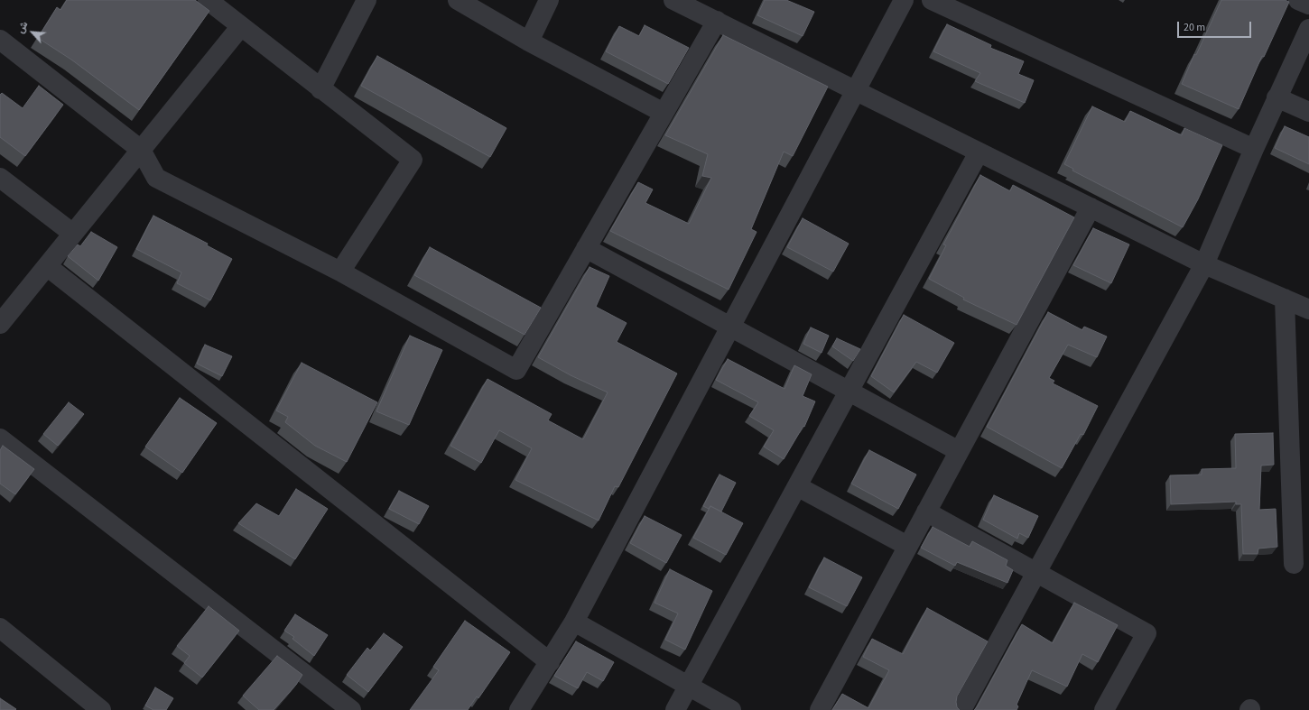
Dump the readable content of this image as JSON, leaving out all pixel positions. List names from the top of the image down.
{
  "scale_bar": "20 m",
  "north": "top left"
}
